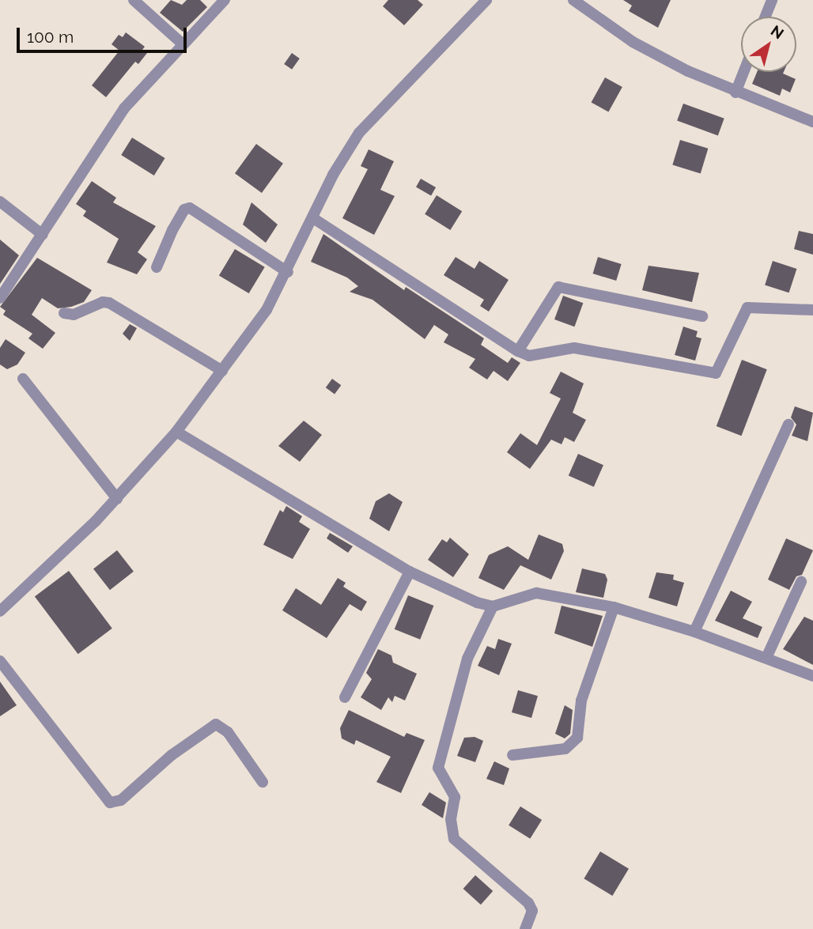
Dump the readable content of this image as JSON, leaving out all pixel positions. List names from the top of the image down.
{
  "scale_bar": "100 m",
  "north": "top right"
}
